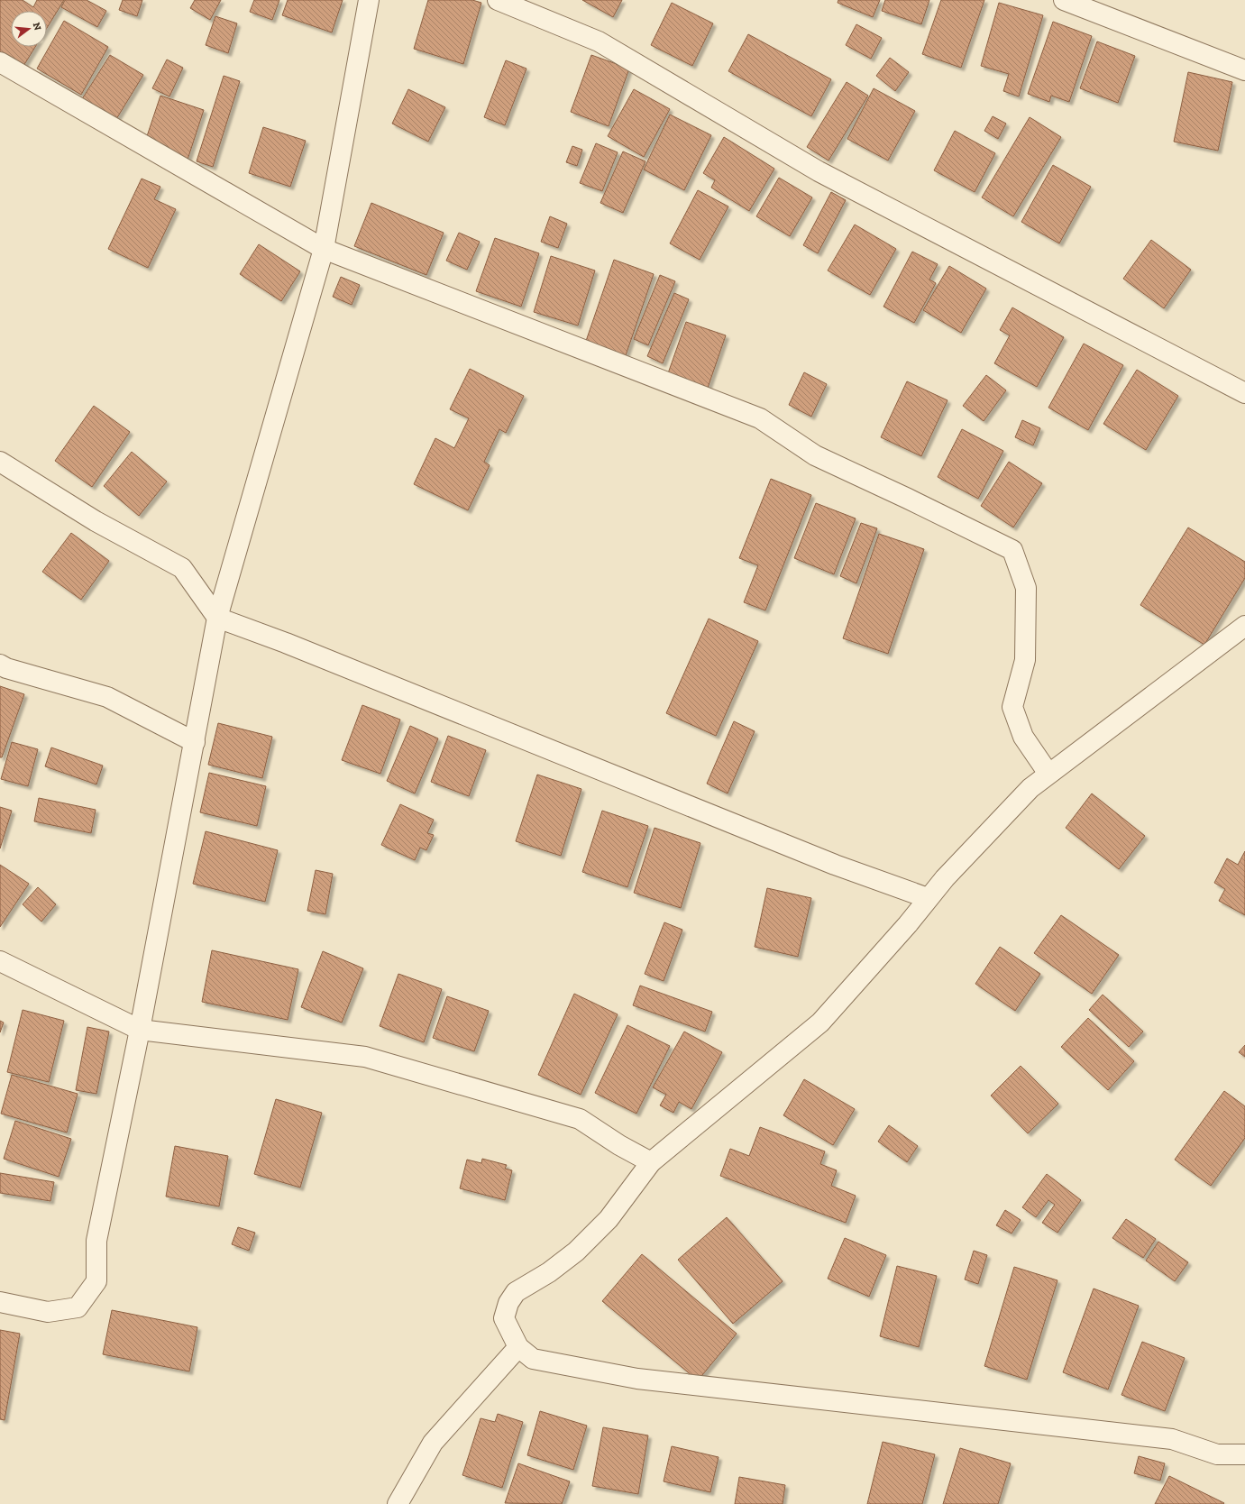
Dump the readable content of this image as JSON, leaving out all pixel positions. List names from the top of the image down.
{
  "north": "right"
}
